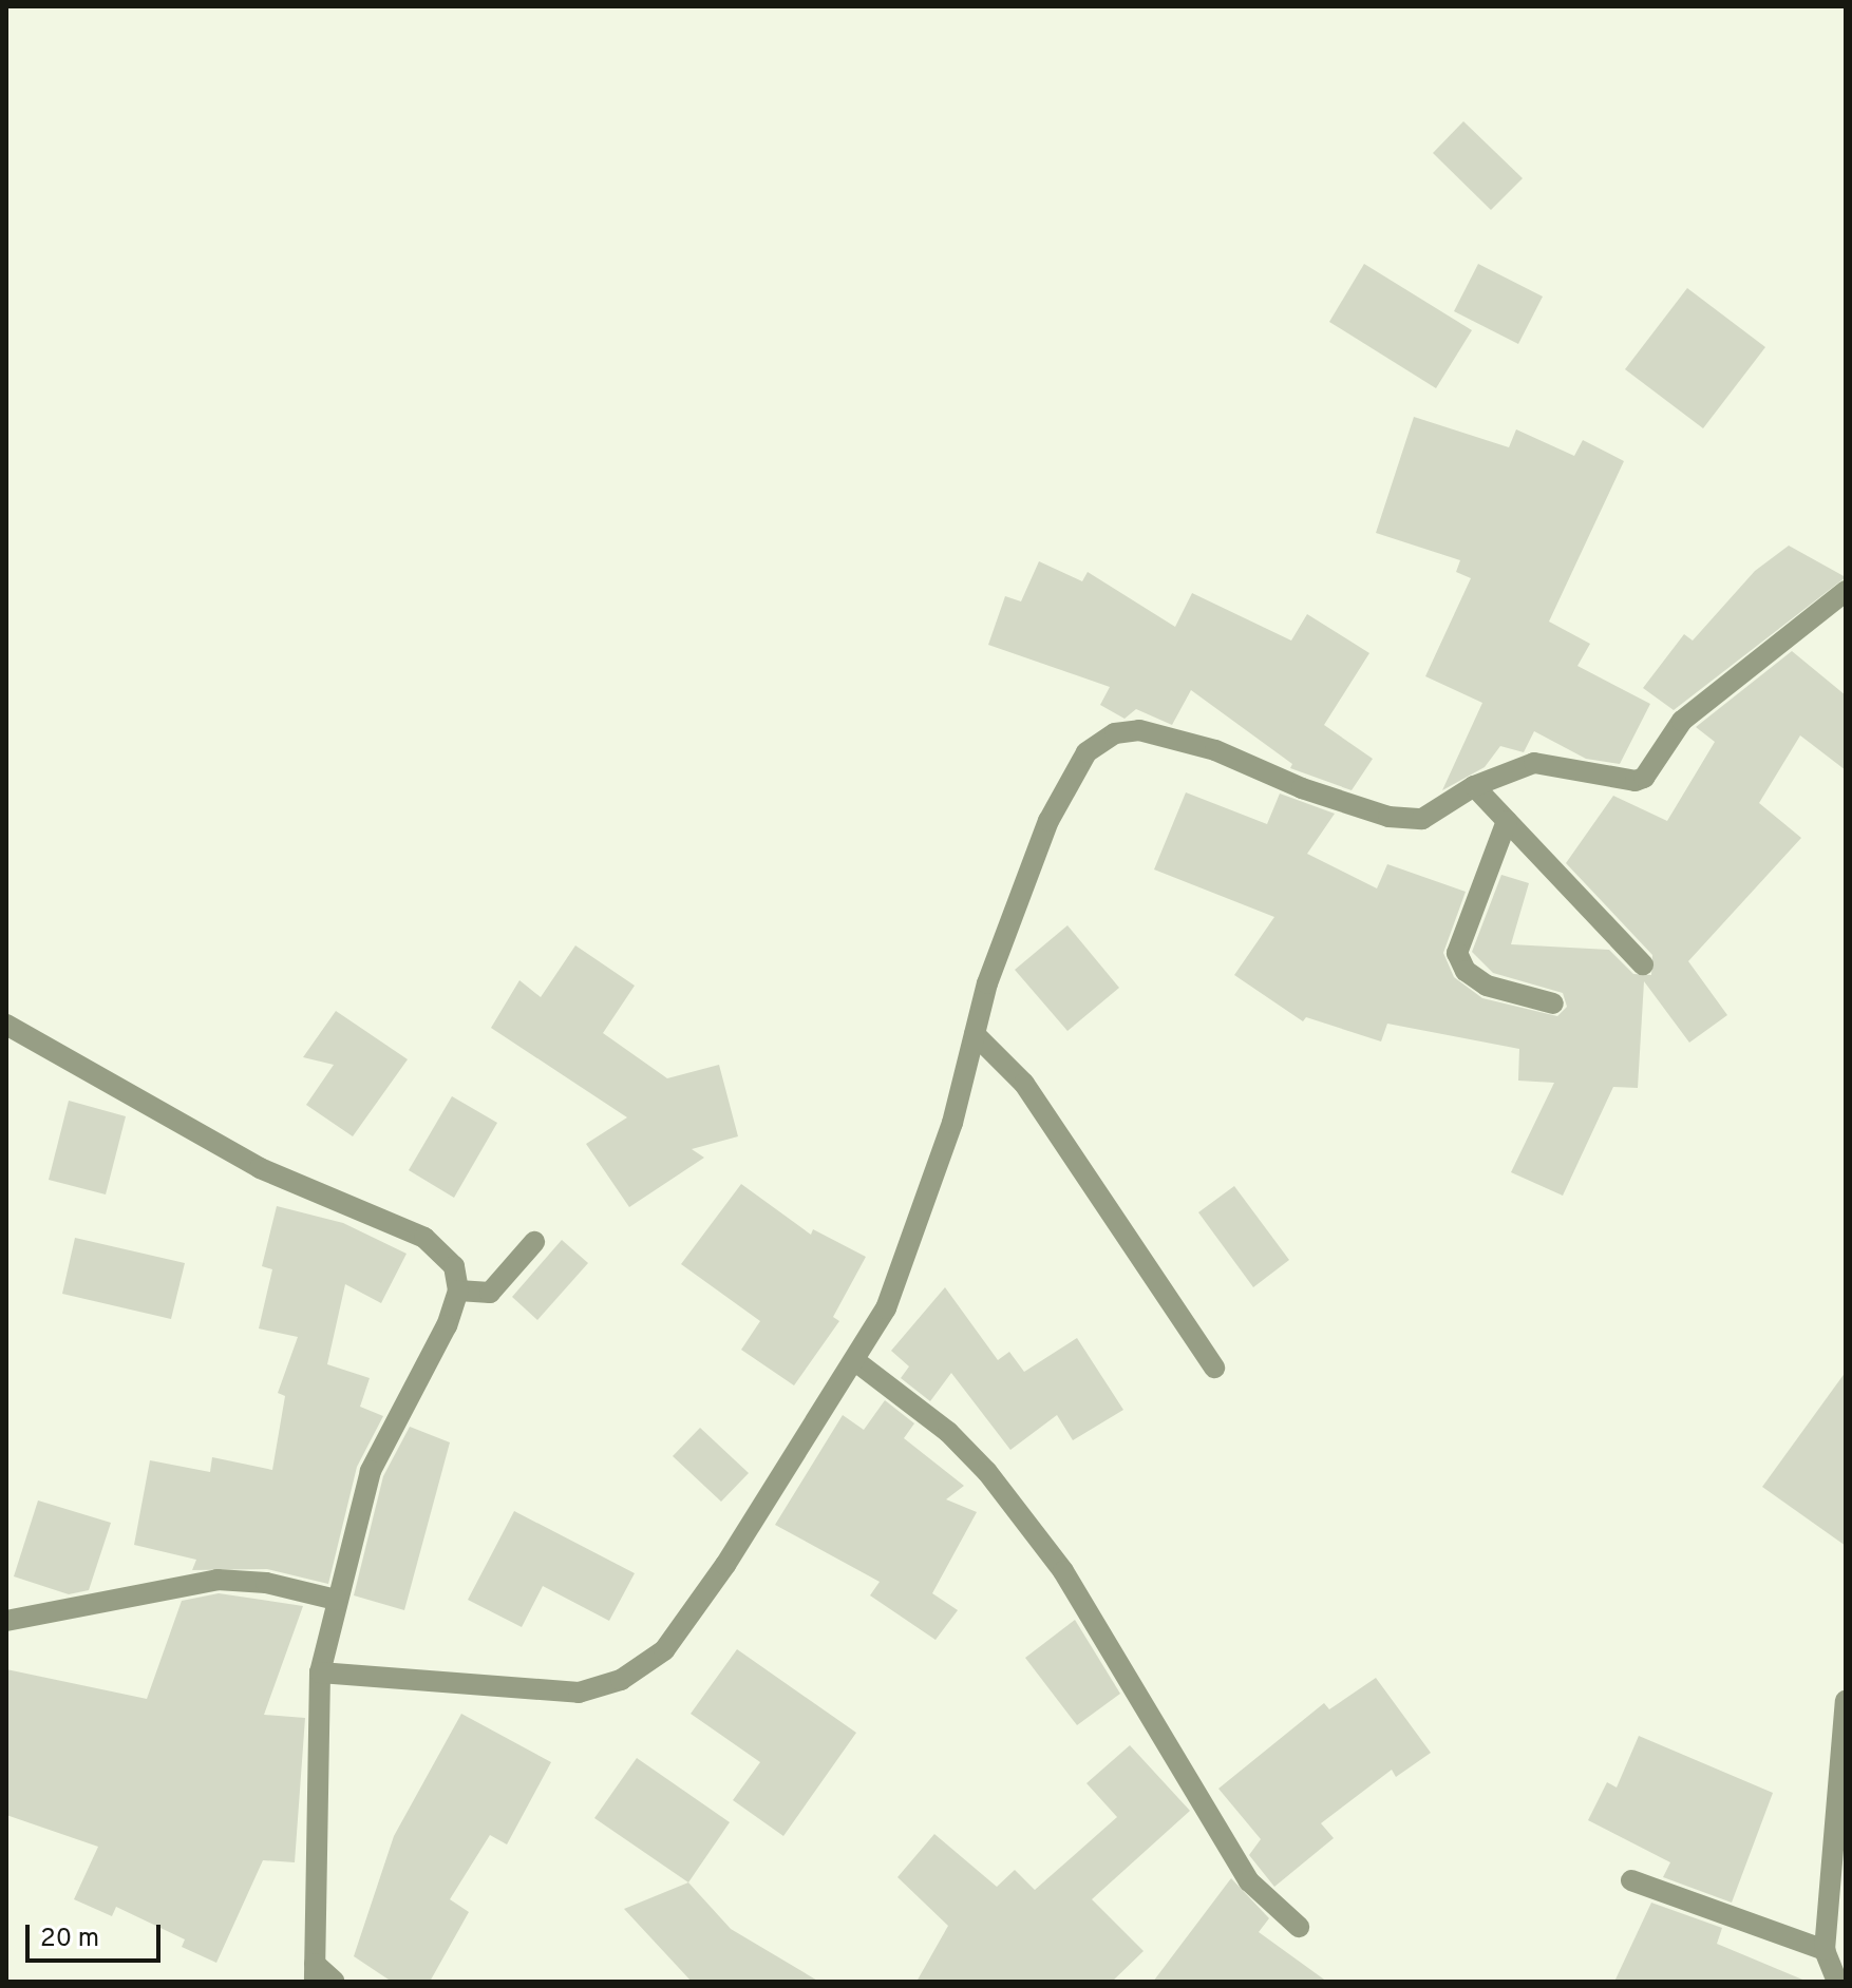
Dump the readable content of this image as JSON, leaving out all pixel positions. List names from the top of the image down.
{
  "scale_bar": "20 m"
}
